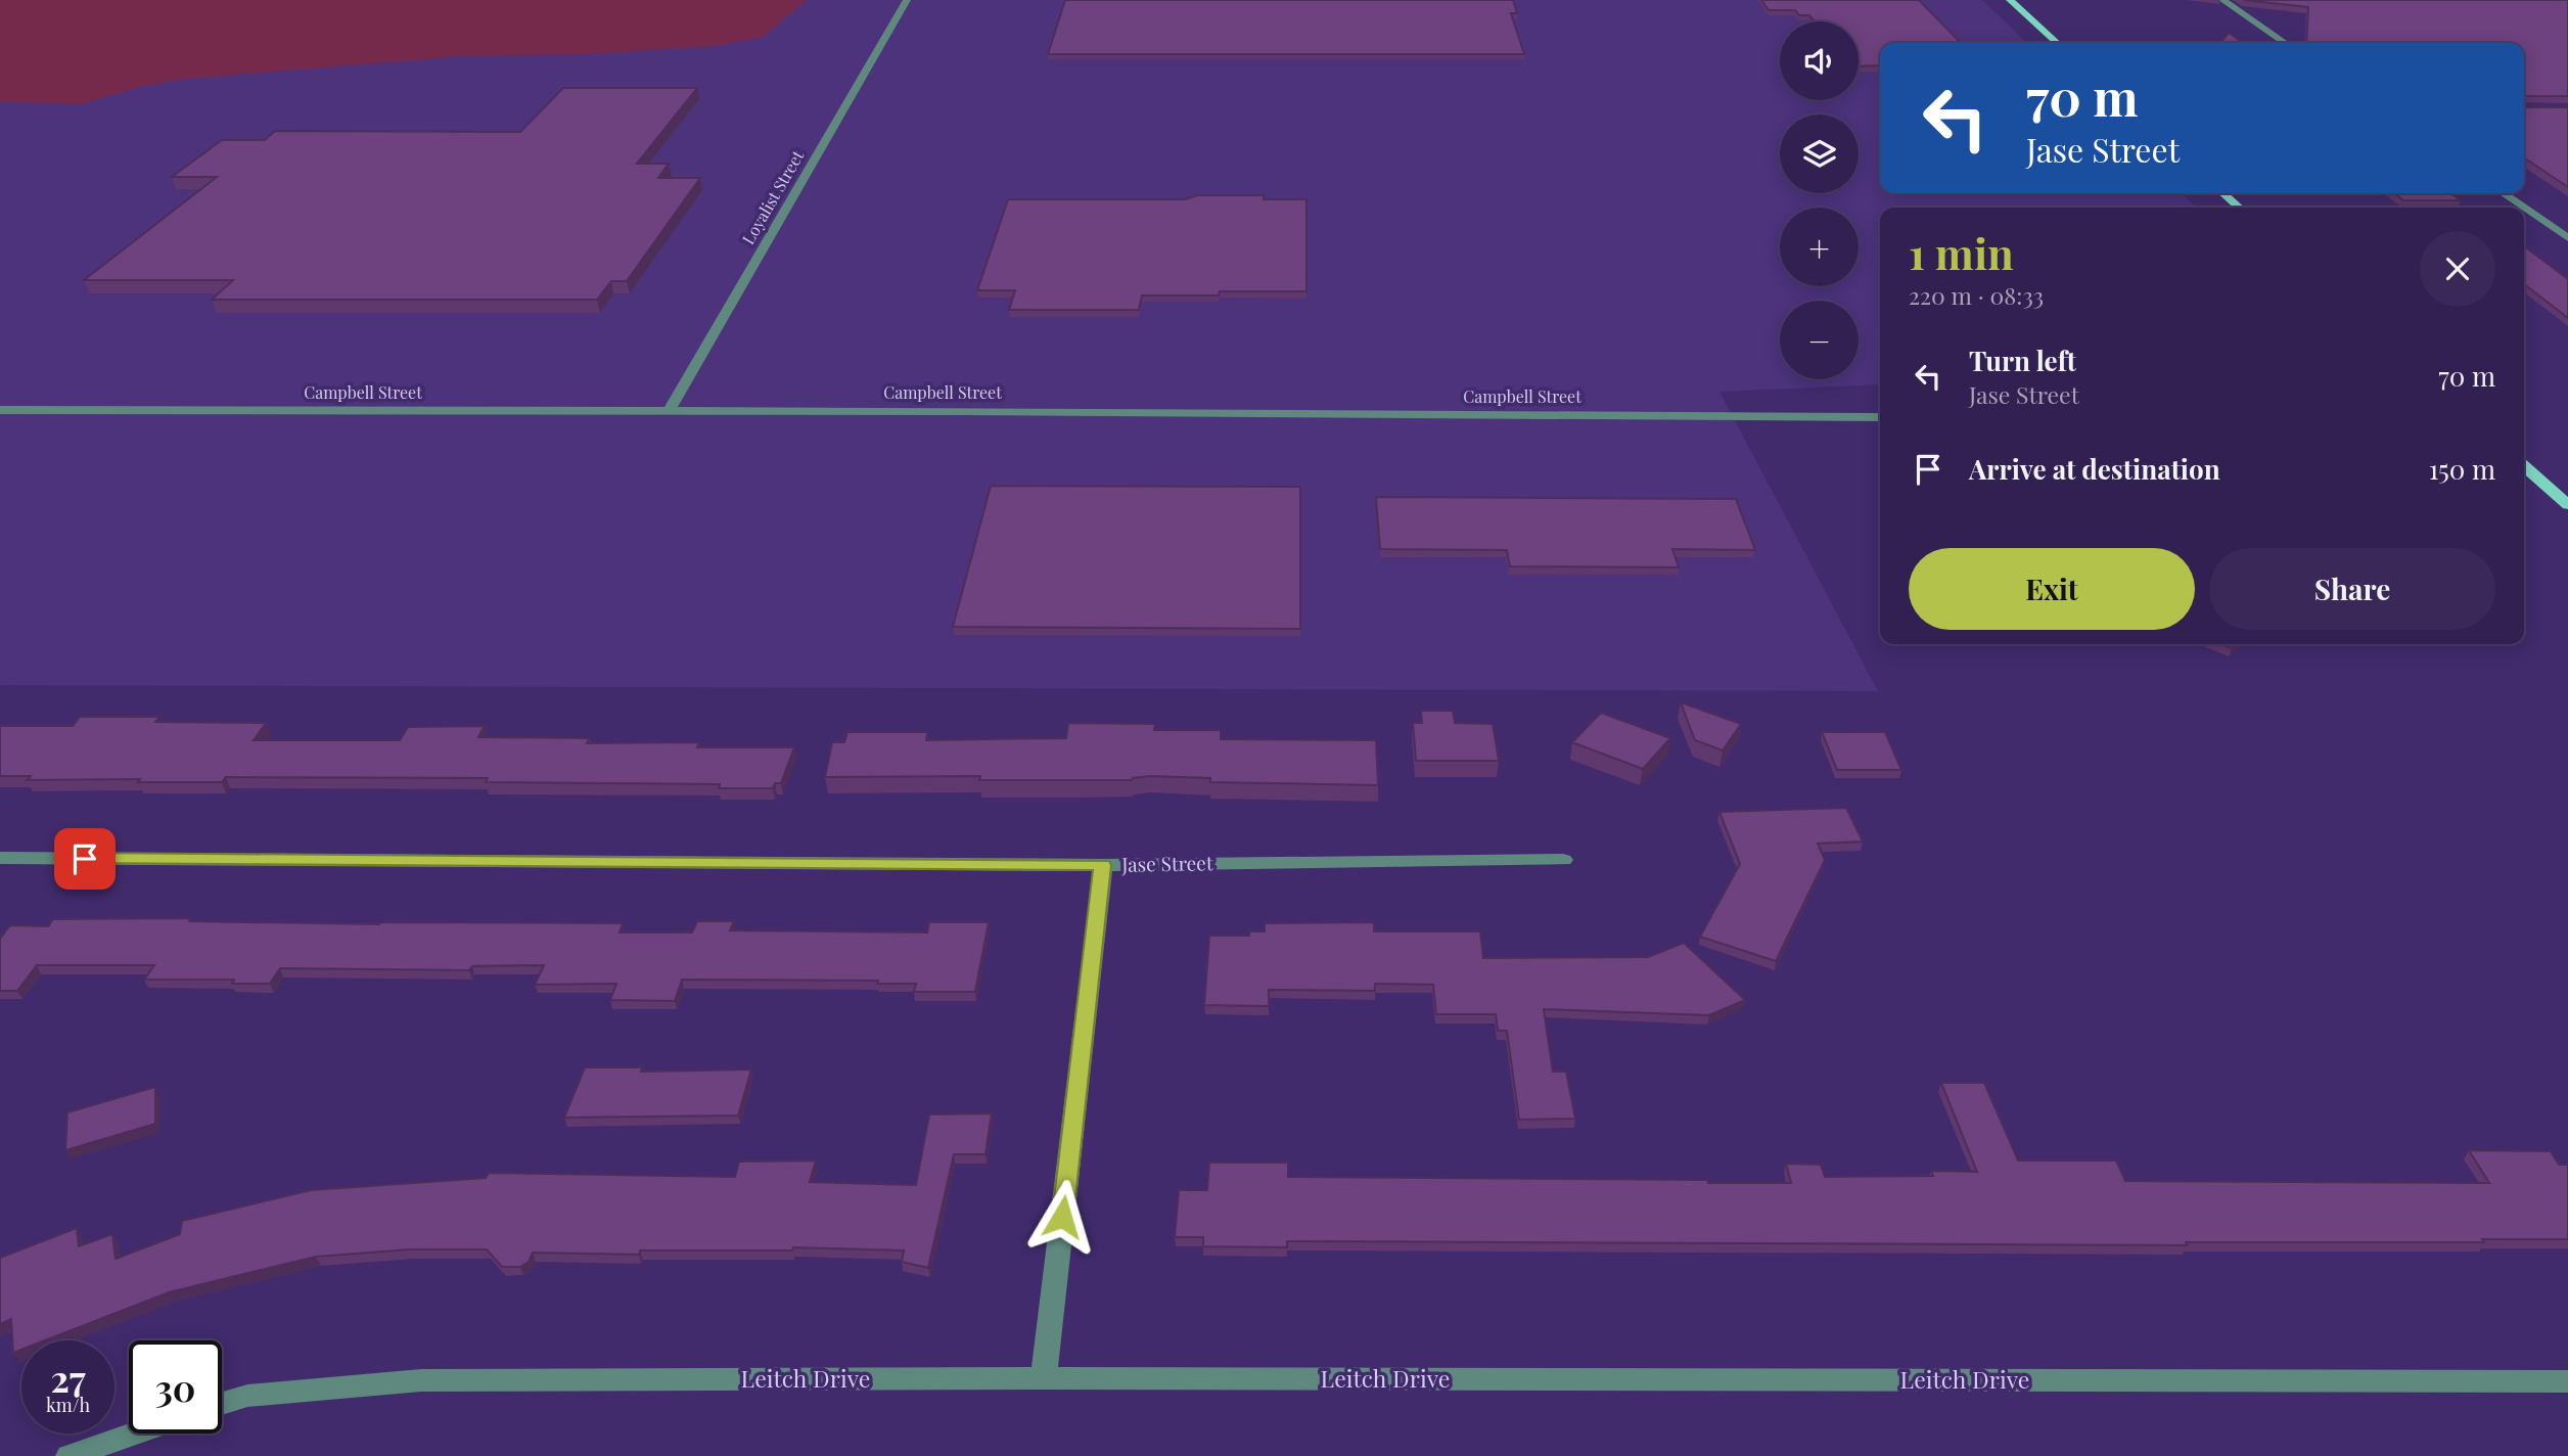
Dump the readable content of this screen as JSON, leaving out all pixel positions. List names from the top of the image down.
{
  "streets": {
    "street": [
      "Loyalist Street",
      "Campbell Street",
      "Jase Street",
      "Leitch Drive"
    ]
  },
  "crossings": [
    ["Loyalist Street", "Campbell Street"]
  ],
  "page": {
    "map_buttons": ["+", "−"],
    "turn": ["70 m", "Jase Street"],
    "heading": ["1 min", "220 m · 08:33"],
    "list": [
      {
        "name": "Turn left",
        "note": "Jase Street",
        "value": "70 m"
      },
      {
        "name": "Arrive at destination",
        "value": "150 m"
      }
    ],
    "buttons": ["Exit", "Share"],
    "speed": "27 km/h",
    "limit": "30"
  }
}
